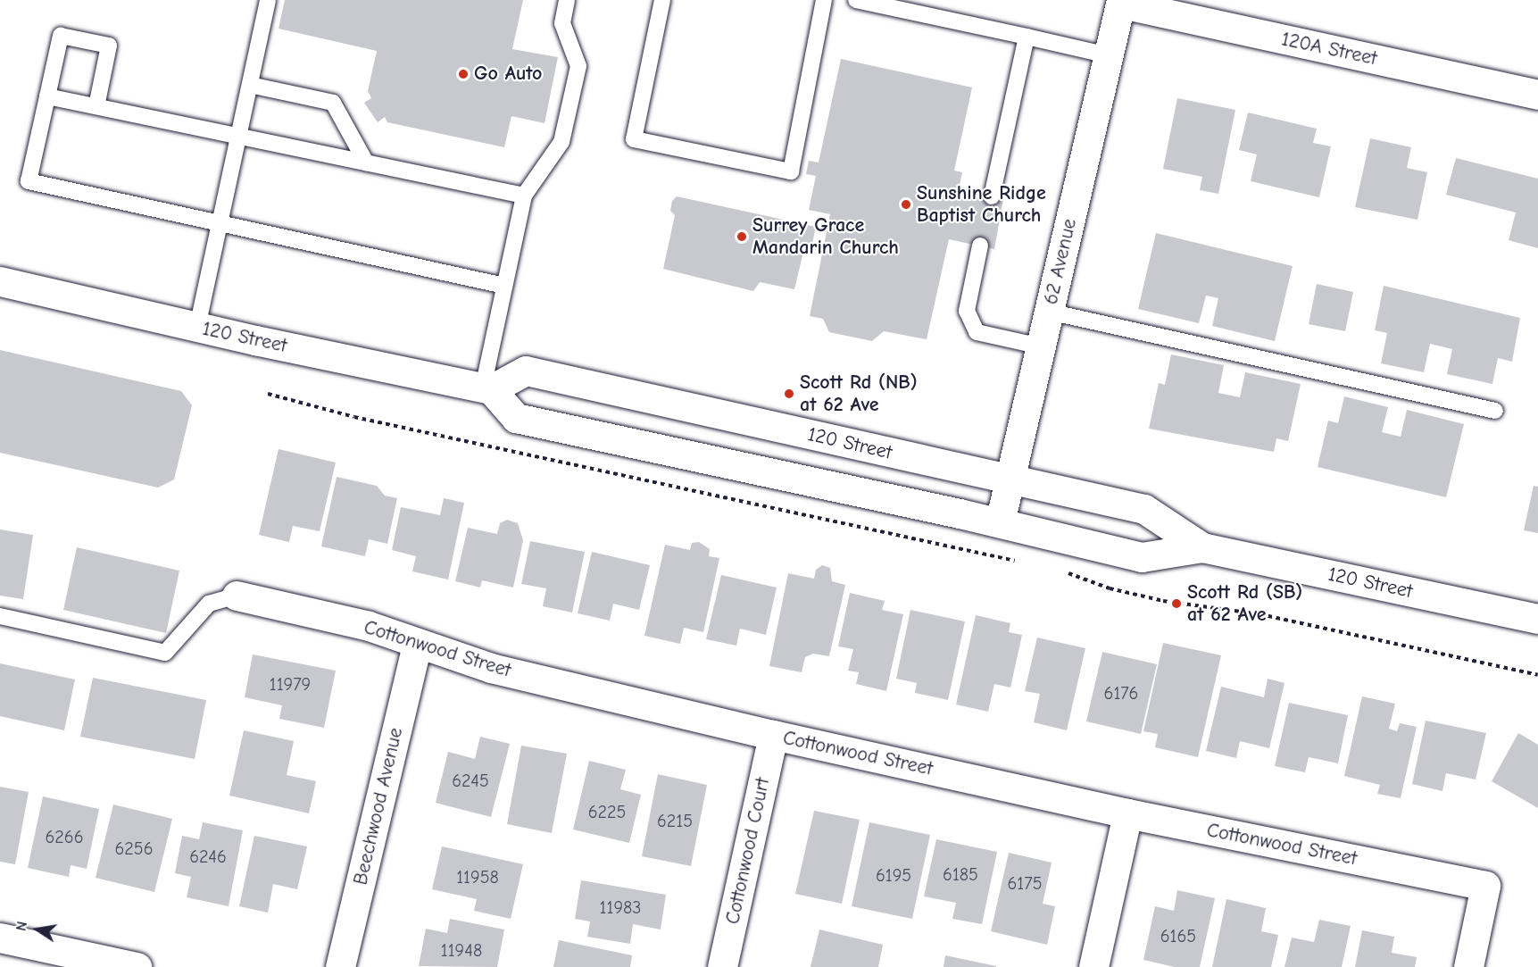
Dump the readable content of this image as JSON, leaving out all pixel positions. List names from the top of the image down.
{
  "streets": {
    "street": [
      "120A Street",
      "62 Avenue",
      "120 Street",
      "Cottonwood Street",
      "Beechwood Avenue",
      "Cottonwood Court"
    ]
  },
  "crossings": [
    ["120A Street", "62 Avenue"],
    ["62 Avenue", "120 Street"],
    ["Cottonwood Street", "Beechwood Avenue"],
    ["Cottonwood Street", "Cottonwood Court"]
  ],
  "places": [
    "Go Auto",
    "Sunshine Ridge Baptist Church",
    "Surrey Grace Mandarin Church",
    "Scott Rd (NB) at 62 Ave",
    "Scott Rd (SB) at 62 Ave"
  ],
  "house_numbers": [
    "11979",
    "6176",
    "6245",
    "6225",
    "6215",
    "6266",
    "6256",
    "6246",
    "6185",
    "6195",
    "11958",
    "6175",
    "11983",
    "6165",
    "11948"
  ],
  "north": "left"
}
